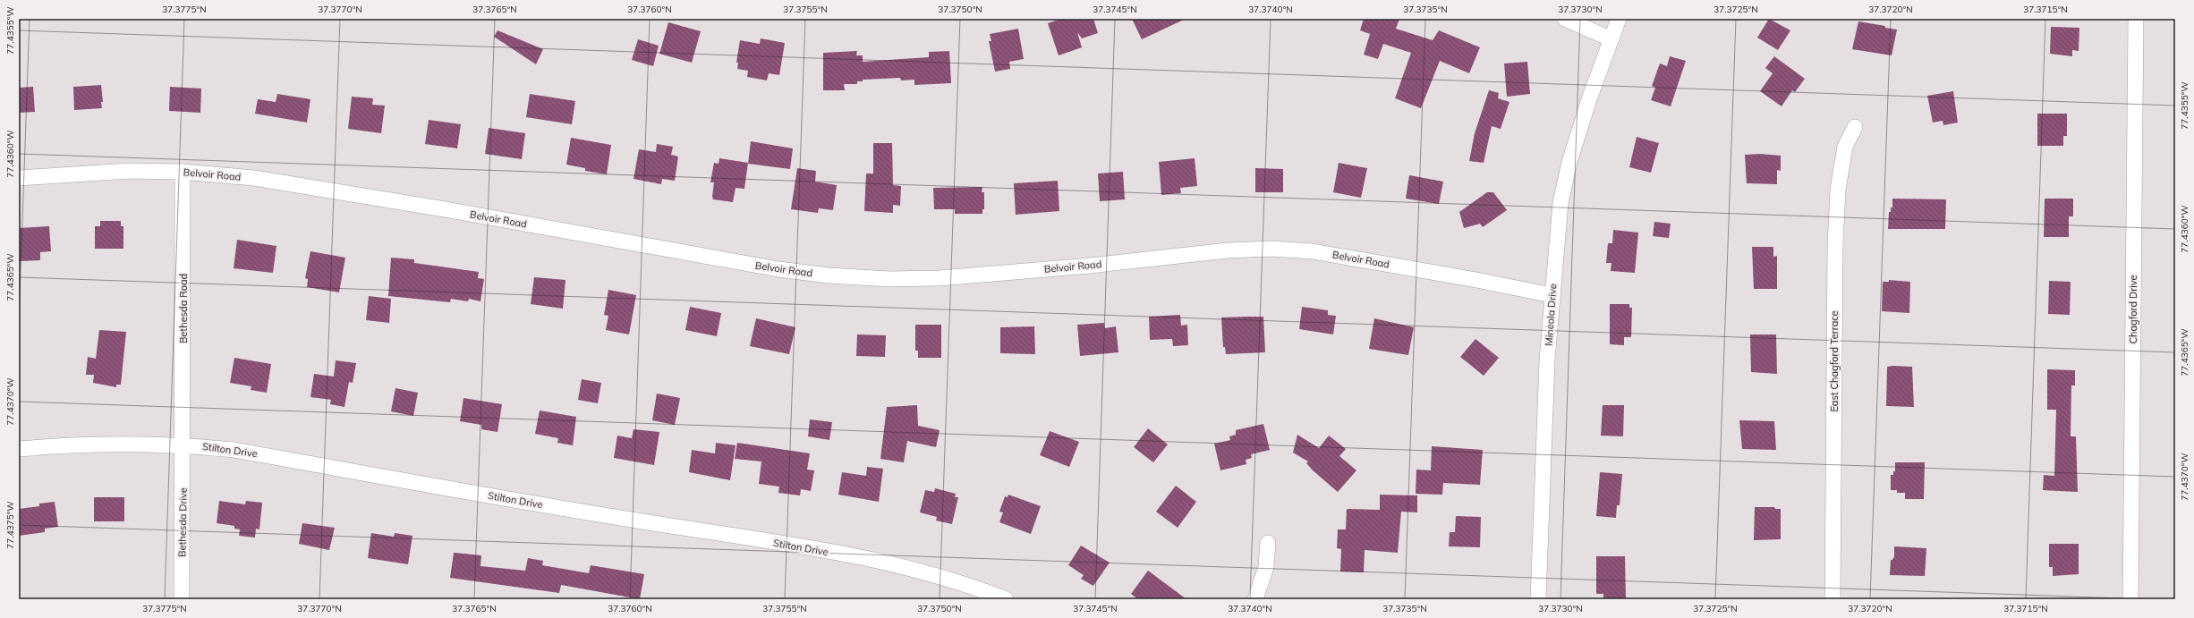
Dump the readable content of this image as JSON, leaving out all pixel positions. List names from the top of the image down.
{
  "streets": {
    "street": [
      "Belvoir Road",
      "Bethesda Road",
      "Chagford Drive",
      "Mineola Drive",
      "East Chagford Terrace",
      "Stilton Drive",
      "Bethesda Drive"
    ]
  },
  "crossings": [
    ["Belvoir Road", "Bethesda Road"],
    ["Belvoir Road", "Mineola Drive"],
    ["Bethesda Road", "Stilton Drive"],
    ["Bethesda Road", "Bethesda Drive"],
    ["Stilton Drive", "Bethesda Drive"]
  ],
  "coordinates": [
    "37.3775°N",
    "37.3770°N",
    "37.3765°N",
    "37.3760°N",
    "37.3755°N",
    "37.3750°N",
    "37.3745°N",
    "37.3740°N",
    "37.3735°N",
    "37.3730°N",
    "37.3725°N",
    "37.3720°N",
    "37.3715°N",
    "77.4355°W",
    "77.4360°W",
    "77.4365°W",
    "77.4370°W",
    "77.4375°W"
  ]
}
